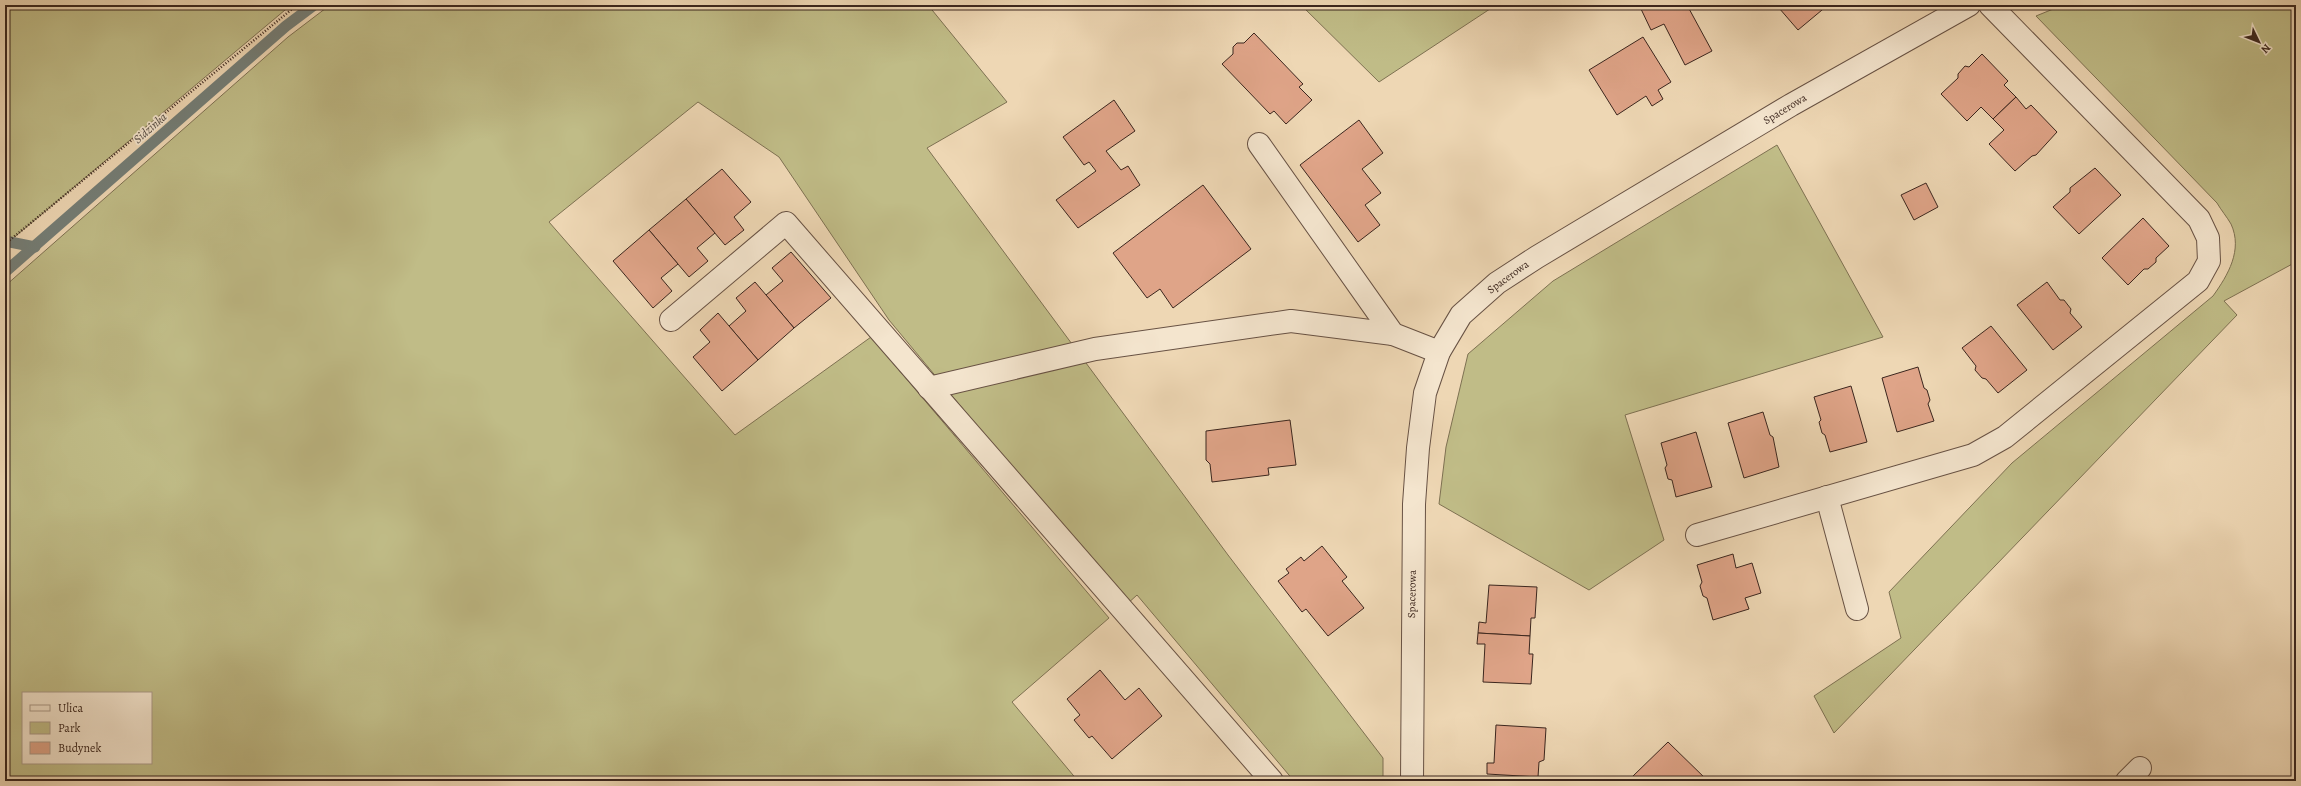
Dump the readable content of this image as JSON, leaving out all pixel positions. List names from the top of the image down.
{
  "streets": {
    "street": ["Spacerowa"]
  },
  "water": ["Sidzinka"],
  "legend": ["Ulica", "Park", "Budynek"],
  "north": "bottom right"
}
